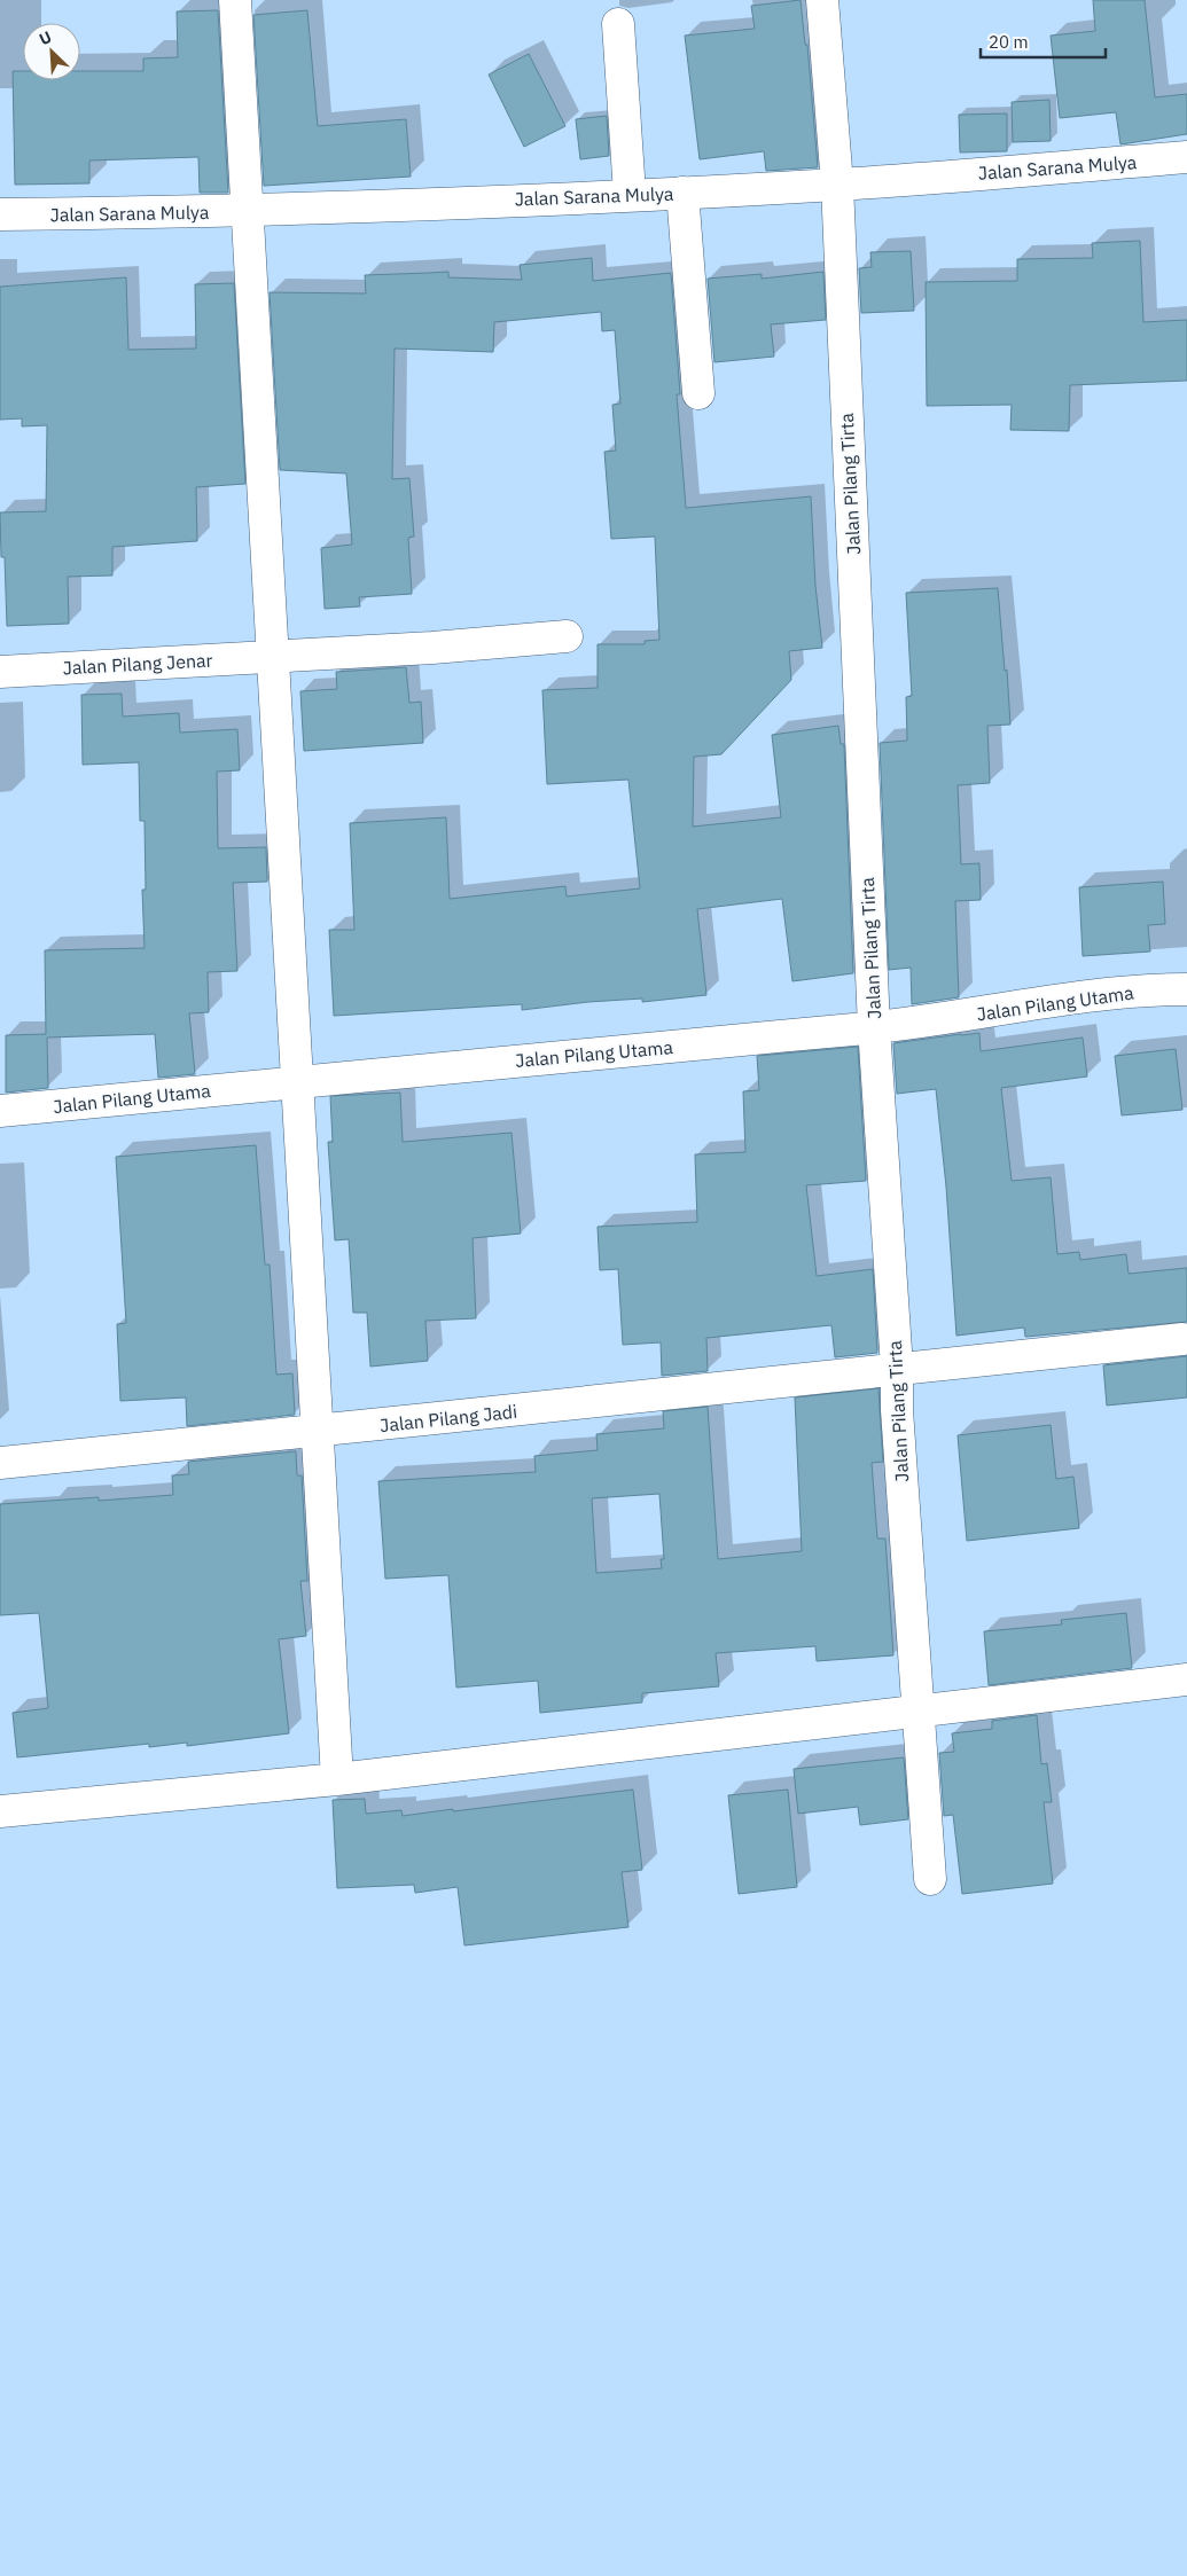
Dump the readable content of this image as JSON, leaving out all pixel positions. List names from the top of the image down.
{
  "streets": {
    "street": [
      "Jalan Sarana Mulya",
      "Jalan Pilang Tirta",
      "Jalan Pilang Jenar",
      "Jalan Pilang Utama",
      "Jalan Pilang Jadi"
    ]
  },
  "crossings": [
    ["Jalan Sarana Mulya", "Jalan Pilang Tirta"],
    ["Jalan Pilang Tirta", "Jalan Pilang Utama"],
    ["Jalan Pilang Tirta", "Jalan Pilang Jadi"]
  ],
  "scale_bar": "20 m",
  "north": "top left"
}
